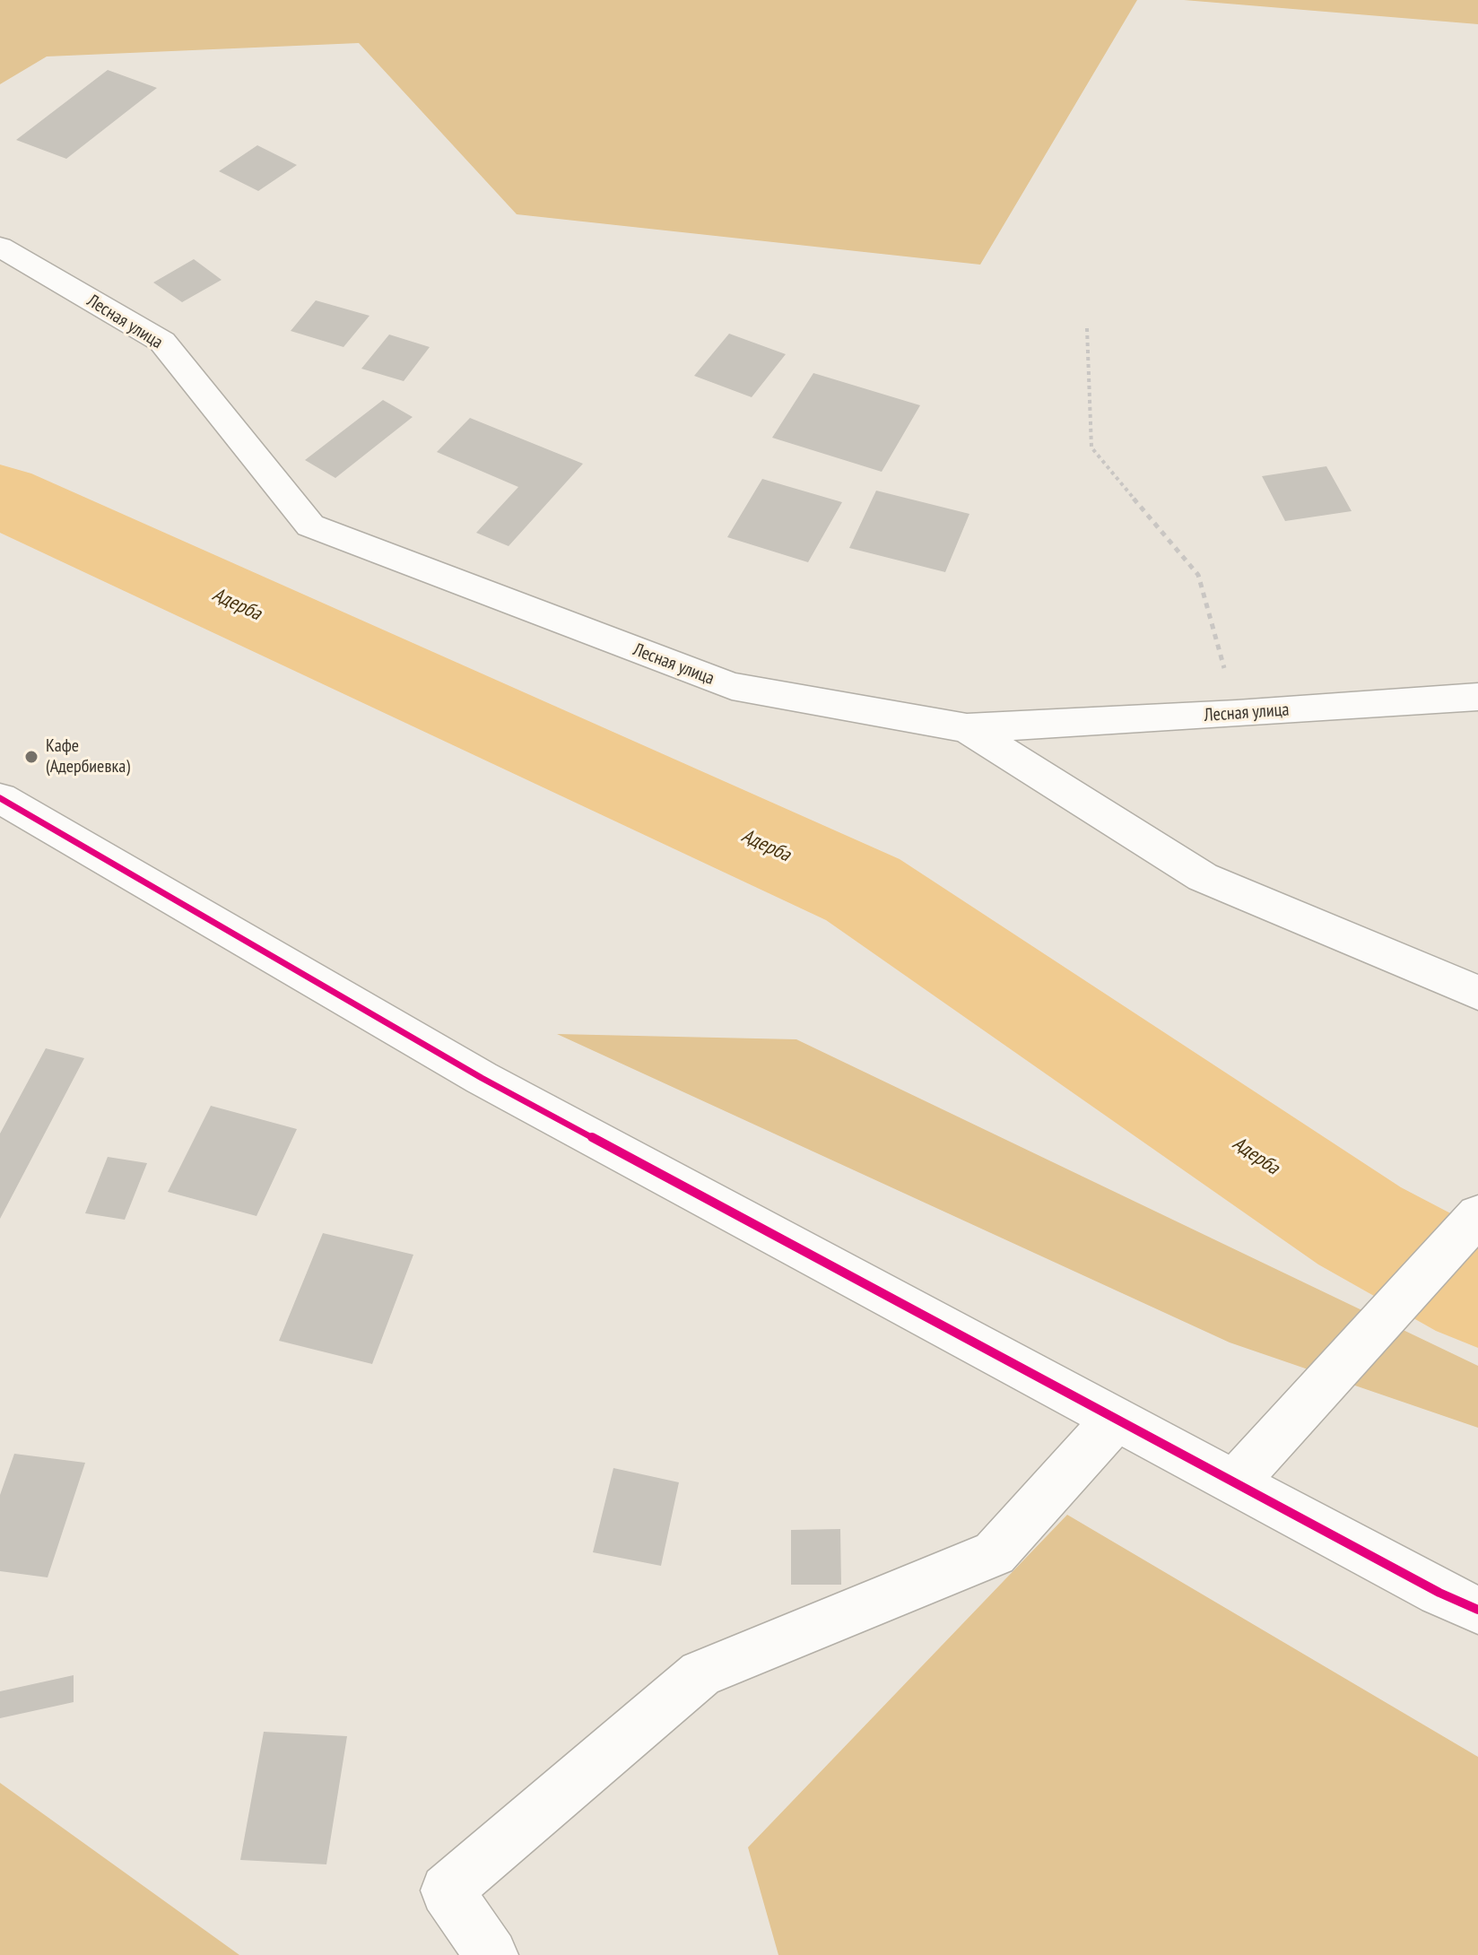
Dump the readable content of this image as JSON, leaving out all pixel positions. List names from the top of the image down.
{
  "streets": {
    "street": ["Лесная улица"]
  },
  "water": ["Адерба"],
  "places": ["Кафе (Адербиевка)"]
}
